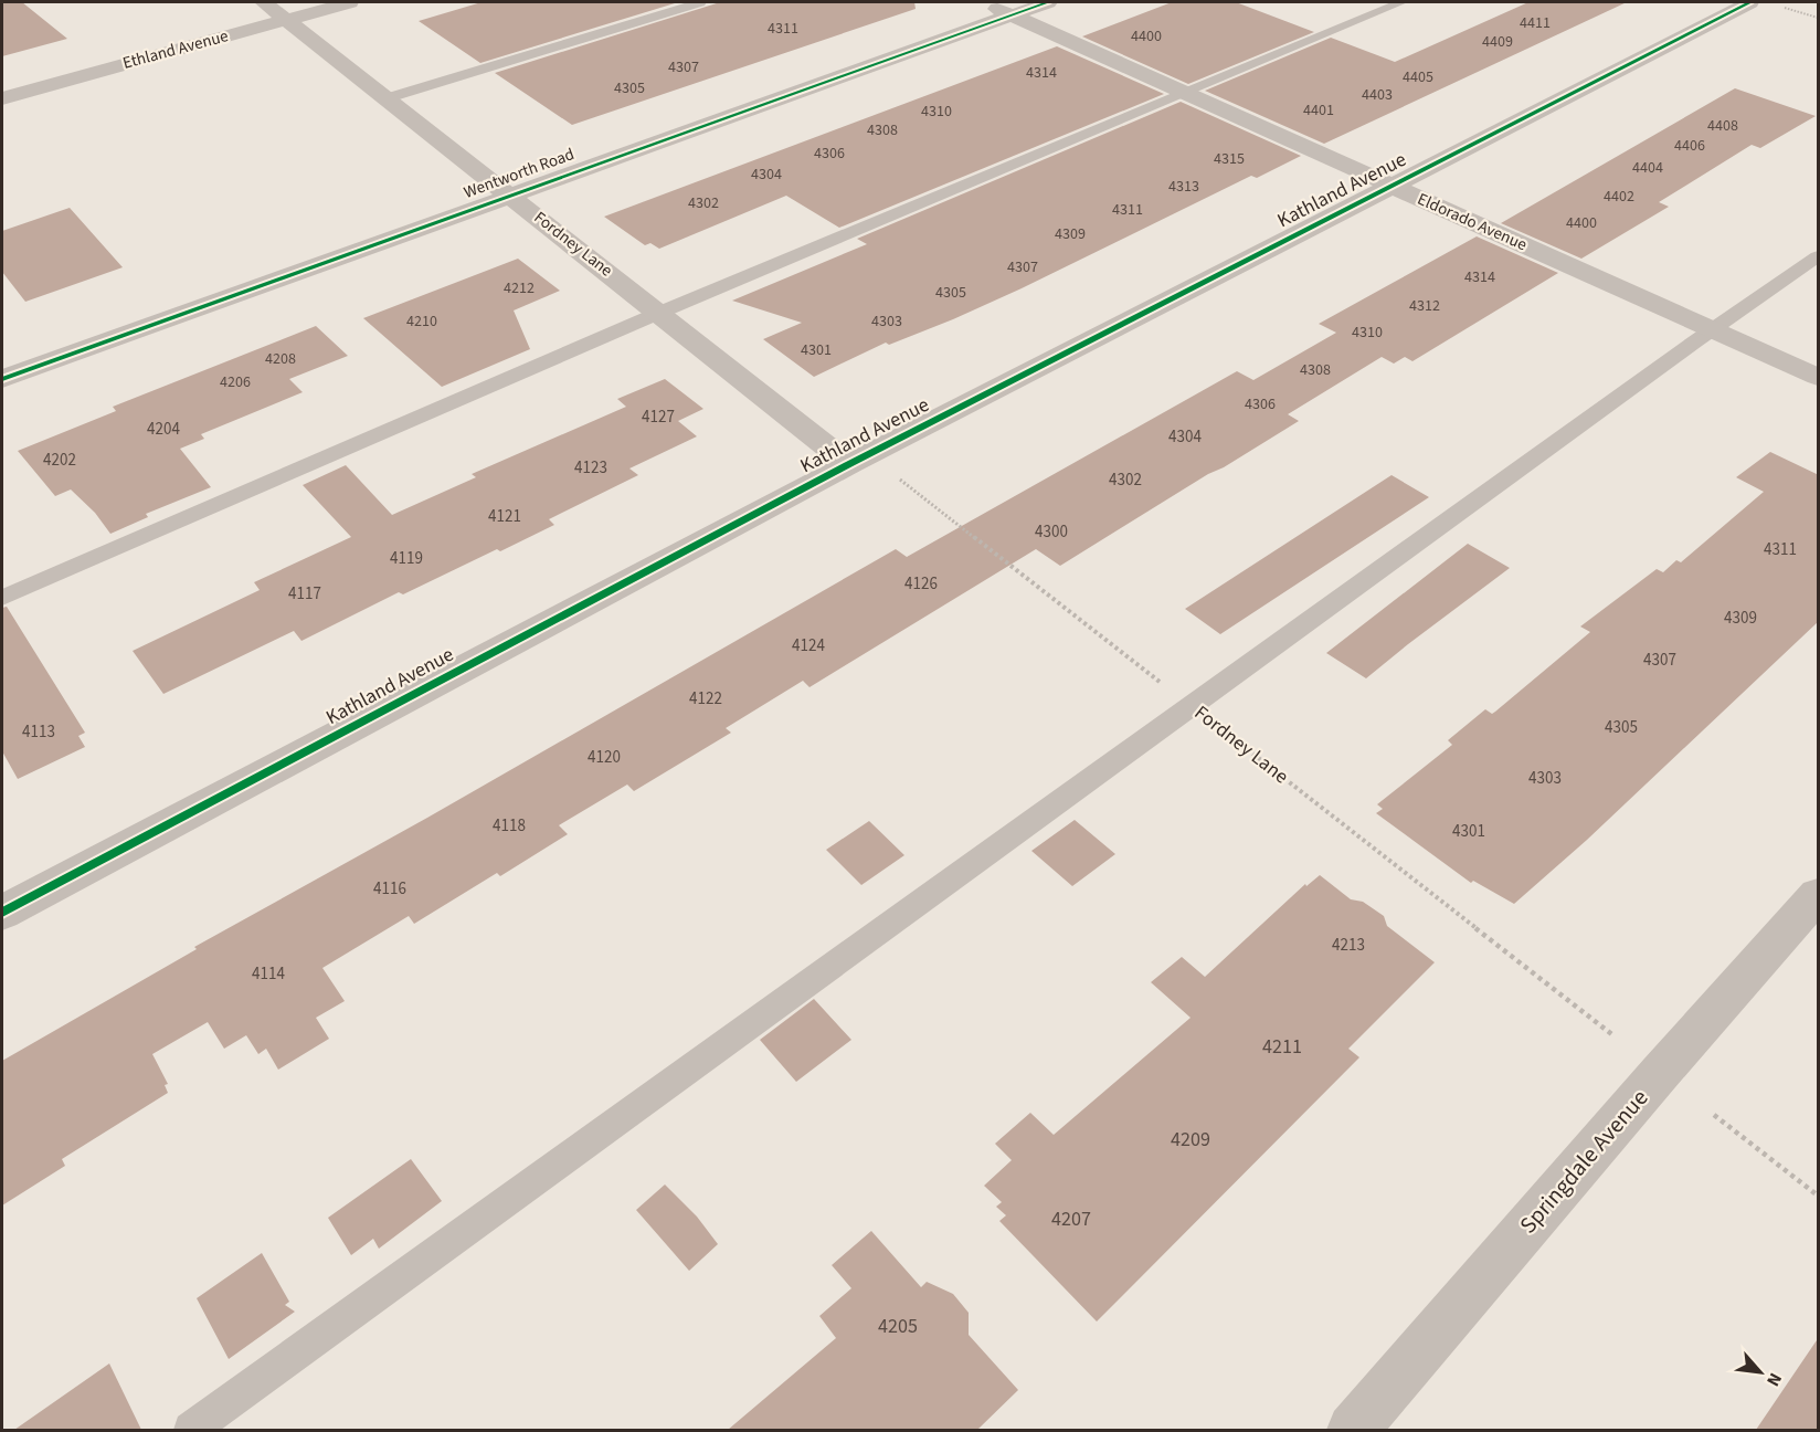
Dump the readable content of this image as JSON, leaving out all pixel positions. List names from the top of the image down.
{
  "streets": {
    "street": [
      "Ethland Avenue",
      "Wentworth Road",
      "Kathland Avenue",
      "Eldorado Avenue",
      "Fordney Lane",
      "Springdale Avenue"
    ]
  },
  "crossings": [
    ["Ethland Avenue", "Fordney Lane"],
    ["Wentworth Road", "Eldorado Avenue"],
    ["Wentworth Road", "Fordney Lane"],
    ["Kathland Avenue", "Eldorado Avenue"],
    ["Kathland Avenue", "Fordney Lane"]
  ],
  "house_numbers": [
    "4411",
    "4311",
    "4400",
    "4409",
    "4307",
    "4314",
    "4405",
    "4305",
    "4403",
    "4401",
    "4310",
    "4408",
    "4308",
    "4406",
    "4306",
    "4315",
    "4404",
    "4304",
    "4313",
    "4402",
    "4302",
    "4311",
    "4400",
    "4309",
    "4307",
    "4314",
    "4212",
    "4305",
    "4312",
    "4210",
    "4303",
    "4310",
    "4301",
    "4208",
    "4308",
    "4206",
    "4306",
    "4127",
    "4204",
    "4304",
    "4202",
    "4123",
    "4302",
    "4121",
    "4300",
    "4311",
    "4119",
    "4126",
    "4117",
    "4309",
    "4124",
    "4307",
    "4122",
    "4305",
    "4113",
    "4120",
    "4303",
    "4118",
    "4301",
    "4116",
    "4213",
    "4114",
    "4211",
    "4209",
    "4207",
    "4205"
  ],
  "north": "bottom right"
}
